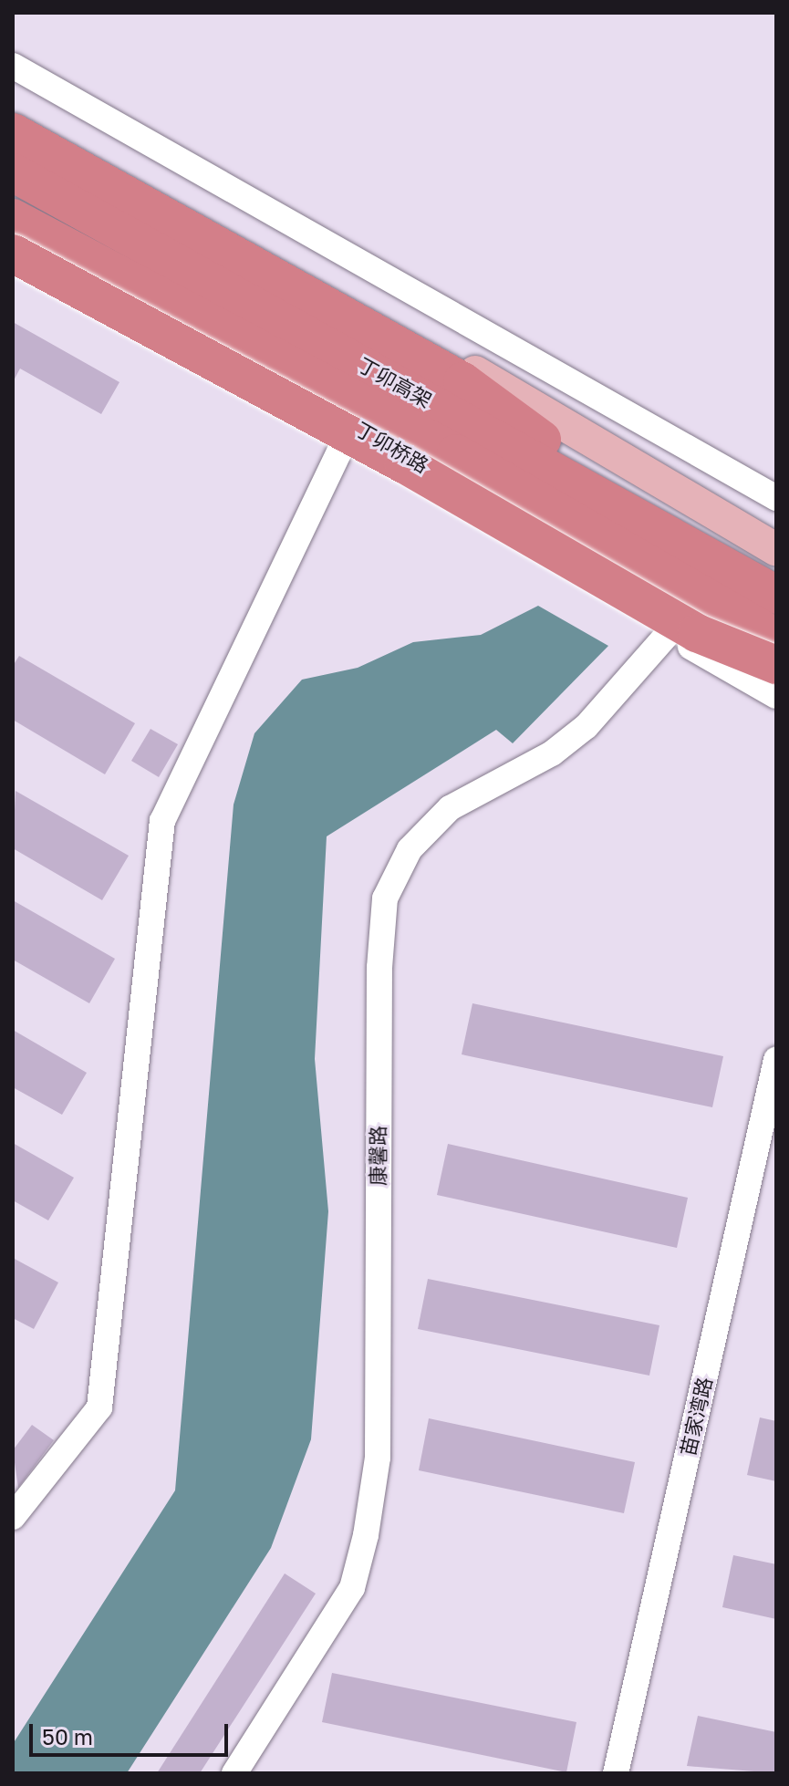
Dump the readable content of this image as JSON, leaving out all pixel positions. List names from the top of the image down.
{
  "streets": {
    "highway": ["丁卯高架"],
    "main road": ["丁卯桥路"],
    "street": ["康馨路", "苗家湾路"]
  },
  "crossings": [
    ["丁卯高架", "丁卯桥路"]
  ],
  "scale_bar": "50 m"
}
